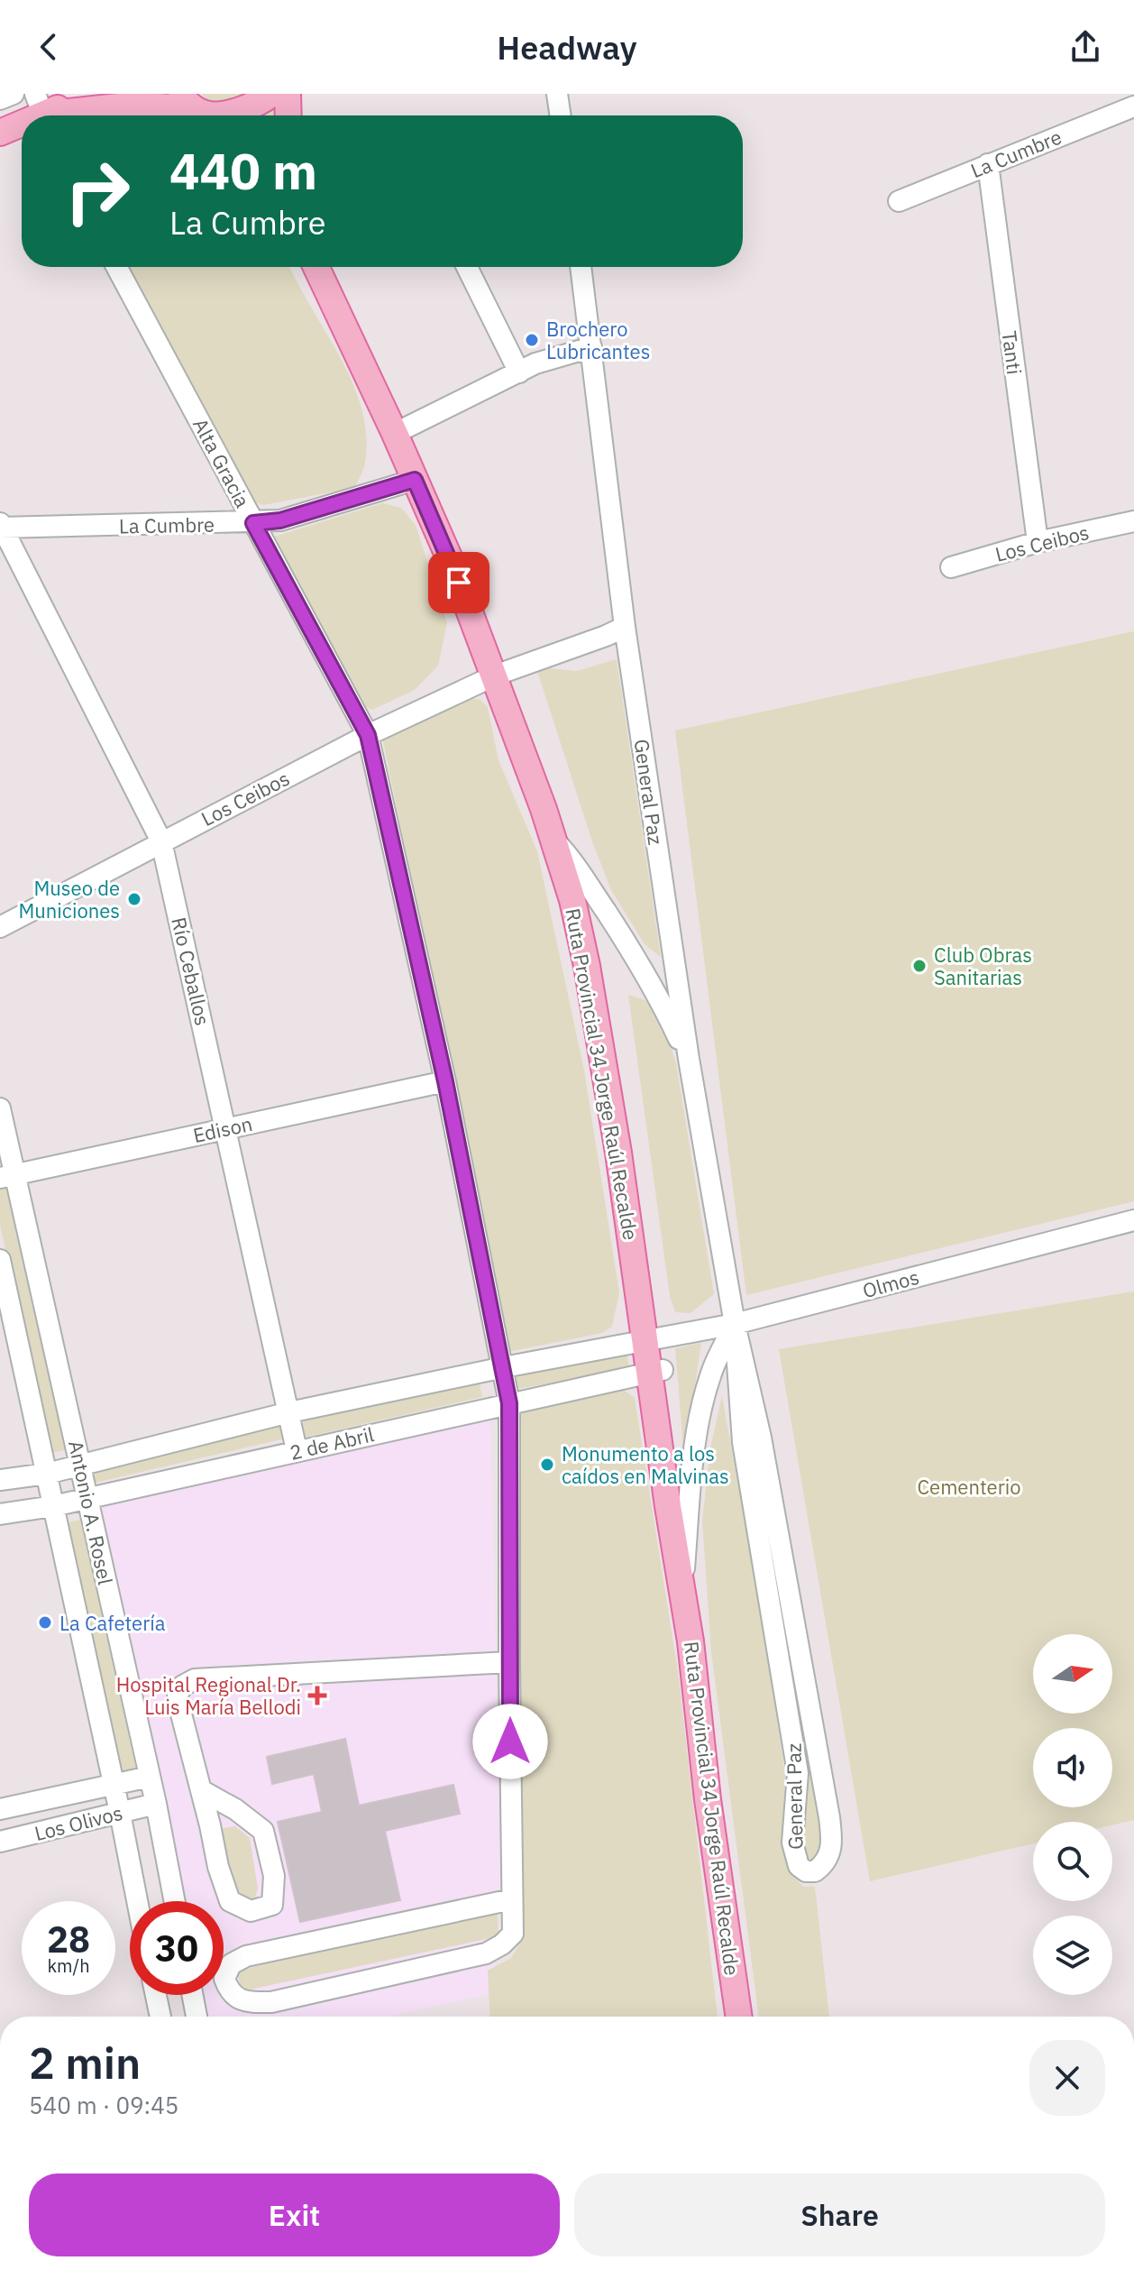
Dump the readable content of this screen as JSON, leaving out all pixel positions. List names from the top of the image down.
{
  "streets": {
    "main road": ["Ruta Provincial 34 Jorge Raúl Recalde"],
    "street": [
      "La Cumbre",
      "Tanti",
      "Alta Gracia",
      "Los Ceibos",
      "General Paz",
      "Río Ceballos",
      "Edison",
      "Olmos",
      "2 de Abril",
      "Antonio A. Rosel",
      "Los Olivos"
    ]
  },
  "crossings": [
    ["La Cumbre", "Tanti"],
    ["La Cumbre", "Alta Gracia"],
    ["La Cumbre", "Río Ceballos"],
    ["La Cumbre", "Ruta Provincial 34 Jorge Raúl Recalde"],
    ["Tanti", "Los Ceibos"],
    ["Alta Gracia", "Los Ceibos"],
    ["Alta Gracia", "Edison"],
    ["Alta Gracia", "2 de Abril"],
    ["Los Ceibos", "General Paz"],
    ["Los Ceibos", "Río Ceballos"],
    ["Los Ceibos", "Ruta Provincial 34 Jorge Raúl Recalde"],
    ["General Paz", "Olmos"],
    ["Río Ceballos", "Edison"],
    ["Río Ceballos", "2 de Abril"],
    ["Ruta Provincial 34 Jorge Raúl Recalde", "Olmos"],
    ["Ruta Provincial 34 Jorge Raúl Recalde", "2 de Abril"],
    ["Edison", "Antonio A. Rosel"],
    ["Olmos", "2 de Abril"],
    ["2 de Abril", "Antonio A. Rosel"],
    ["Antonio A. Rosel", "Los Olivos"]
  ],
  "parks": ["Cementerio"],
  "places": {
    "other": [
      "Brochero Lubricantes",
      "Museo de Municiones",
      "Club Obras Sanitarias",
      "Monumento a los caídos en Malvinas",
      "La Cafetería"
    ],
    "health": ["Hospital Regional Dr. Luis María Bellodi"]
  },
  "north": "right",
  "page": {
    "header": "Headway",
    "turn": ["440 m", "La Cumbre"],
    "speed": "28 km/h",
    "limit": "30",
    "heading": ["2 min", "540 m · 09:45"],
    "buttons": ["Exit", "Share"]
  }
}
